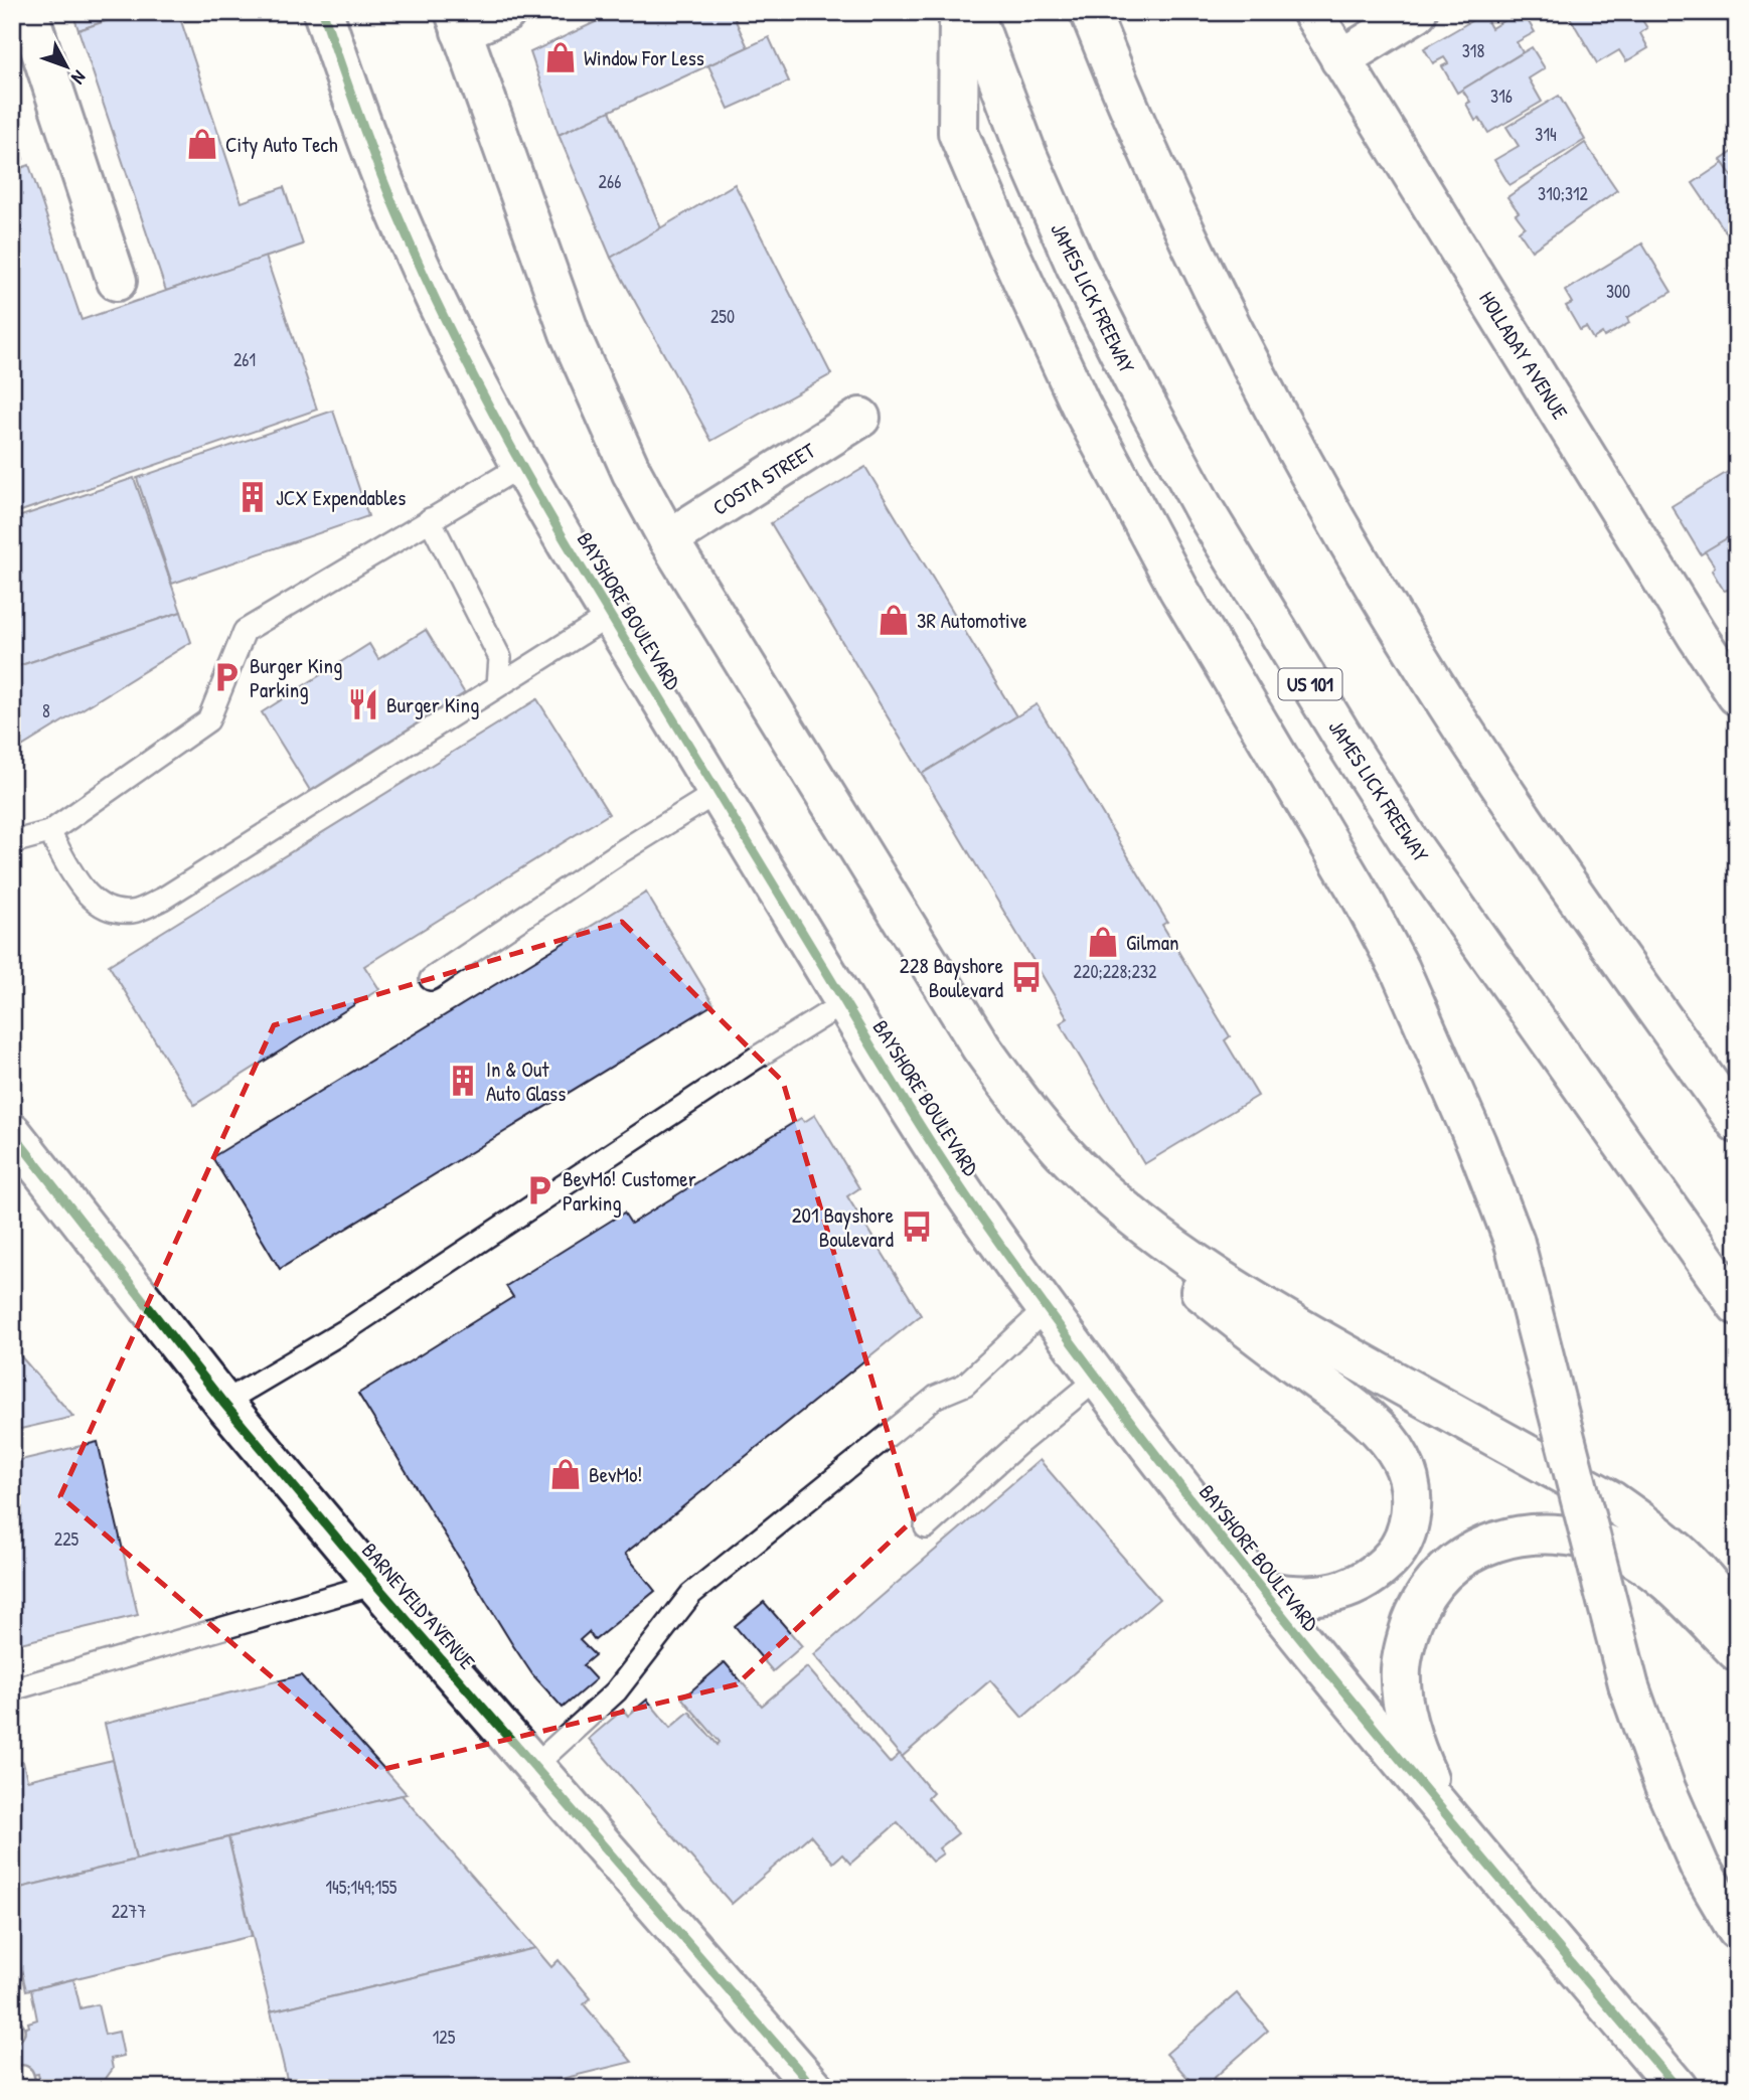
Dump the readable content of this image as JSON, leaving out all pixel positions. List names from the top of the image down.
{
  "streets": {
    "main road": [
      "JAMES LICK FREEWAY",
      "HOLLADAY AVENUE",
      "COSTA STREET",
      "BAYSHORE BOULEVARD",
      "US 101",
      "BARNEVELD AVENUE"
    ]
  },
  "places": {
    "shop": [
      "Window For Less",
      "City Auto Tech",
      "3R Automotive",
      "Gilman",
      "BevMo!"
    ],
    "building": ["JCX Expendables", "In & Out Auto Glass"],
    "parking": ["Burger King Parking", "BevMo! Customer Parking"],
    "restaurant": ["Burger King"],
    "bus stop": ["228 Bayshore Boulevard", "201 Bayshore Boulevard"]
  },
  "house_numbers": [
    "318",
    "316",
    "314",
    "266",
    "310;312",
    "300",
    "250",
    "261",
    "8",
    "220;228;232",
    "225",
    "145;149;155",
    "2277",
    "125"
  ],
  "north": "bottom right"
}
